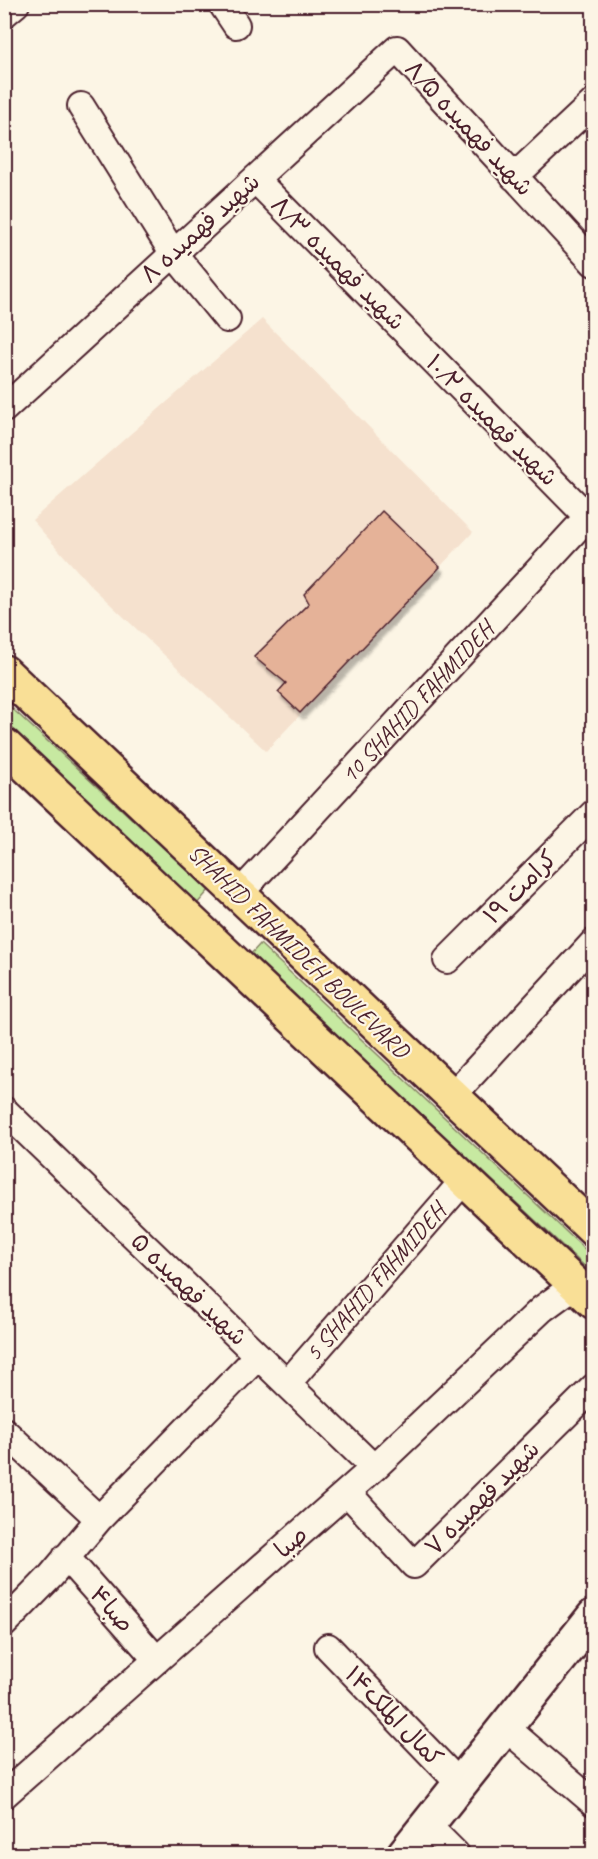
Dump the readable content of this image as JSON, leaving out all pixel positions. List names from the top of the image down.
{
  "streets": {
    "main road": ["SHAHID FAHMIDEH BOULEVARD"],
    "street": [
      "شهید فهمیده ۸/۵",
      "شهید فهمیده ۸",
      "شهید فهمیده ۸/۳",
      "شهید فهمیده ۱۰/۲",
      "10 SHAHID FAHMIDEH",
      "کرامت ۱۹",
      "5 SHAHID FAHMIDEH",
      "شهید فهمیده ۵",
      "شهید فهمیده ۷",
      "صبا",
      "صبا۴",
      "کمال الملک۱۴"
    ]
  },
  "crossings": [
    ["شهید فهمیده ۸/۵", "شهید فهمیده ۸"],
    ["شهید فهمیده ۸", "شهید فهمیده ۸/۳"],
    ["شهید فهمیده ۸/۳", "شهید فهمیده ۱۰/۲"],
    ["شهید فهمیده ۱۰/۲", "10 SHAHID FAHMIDEH"],
    ["10 SHAHID FAHMIDEH", "SHAHID FAHMIDEH BOULEVARD"],
    ["5 SHAHID FAHMIDEH", "شهید فهمیده ۵"],
    ["شهید فهمیده ۵", "صبا"],
    ["شهید فهمیده ۷", "صبا"],
    ["صبا", "صبا۴"]
  ]
}
